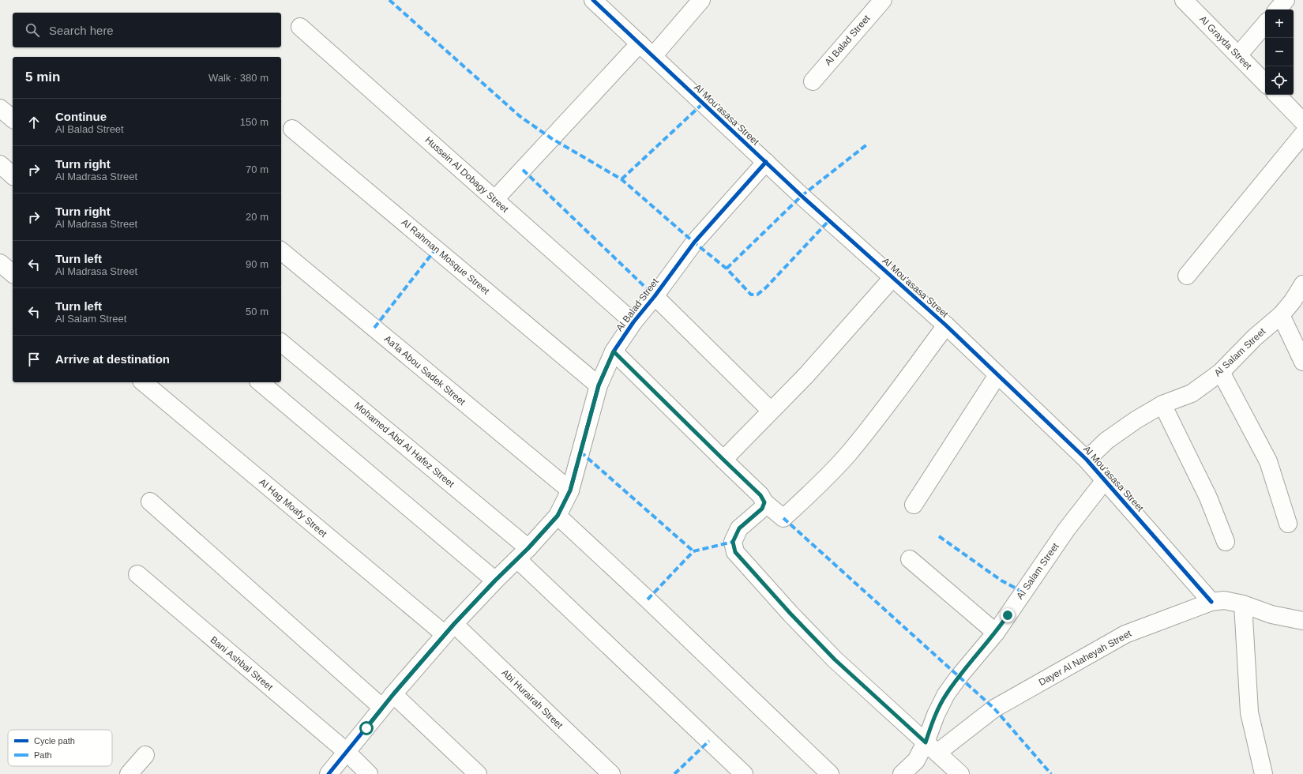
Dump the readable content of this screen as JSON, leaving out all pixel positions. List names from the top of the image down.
{
  "streets": {
    "street": [
      "Al Balad Street",
      "Al Grayda Street",
      "Al Mou'asasa Street",
      "Hussein Al Dobagy Street",
      "Al Rahman Mosque Street",
      "Al Salam Street",
      "Aa'la Abou Sadek Street",
      "Mohamed Abd Al Hafez Street",
      "Al Hag Moafy Street",
      "Dayer Al Naheyah Street",
      "Bani Ashbal Street",
      "Abi Hurairah Street"
    ]
  },
  "crossings": [
    ["Al Balad Street", "Al Mou'asasa Street"],
    ["Al Balad Street", "Hussein Al Dobagy Street"],
    ["Al Balad Street", "Al Rahman Mosque Street"],
    ["Al Balad Street", "Aa'la Abou Sadek Street"],
    ["Al Balad Street", "Mohamed Abd Al Hafez Street"],
    ["Al Balad Street", "Al Hag Moafy Street"],
    ["Al Balad Street", "Bani Ashbal Street"],
    ["Al Balad Street", "Abi Hurairah Street"],
    ["Al Mou'asasa Street", "Al Salam Street"],
    ["Al Mou'asasa Street", "Dayer Al Naheyah Street"],
    ["Al Salam Street", "Dayer Al Naheyah Street"],
    ["Al Hag Moafy Street", "Abi Hurairah Street"]
  ],
  "legend": ["Cycle path", "Path"],
  "page": {
    "map_buttons": ["+", "−"],
    "search": "Search here",
    "heading": ["5 min", "Walk · 380 m"],
    "list": [
      ["Continue", "Al Balad Street", "150 m"],
      ["Turn right", "Al Madrasa Street", "70 m"],
      ["Turn right", "Al Madrasa Street", "20 m"],
      ["Turn left", "Al Madrasa Street", "90 m"],
      ["Turn left", "Al Salam Street", "50 m"],
      "Arrive at destination"
    ]
  }
}
